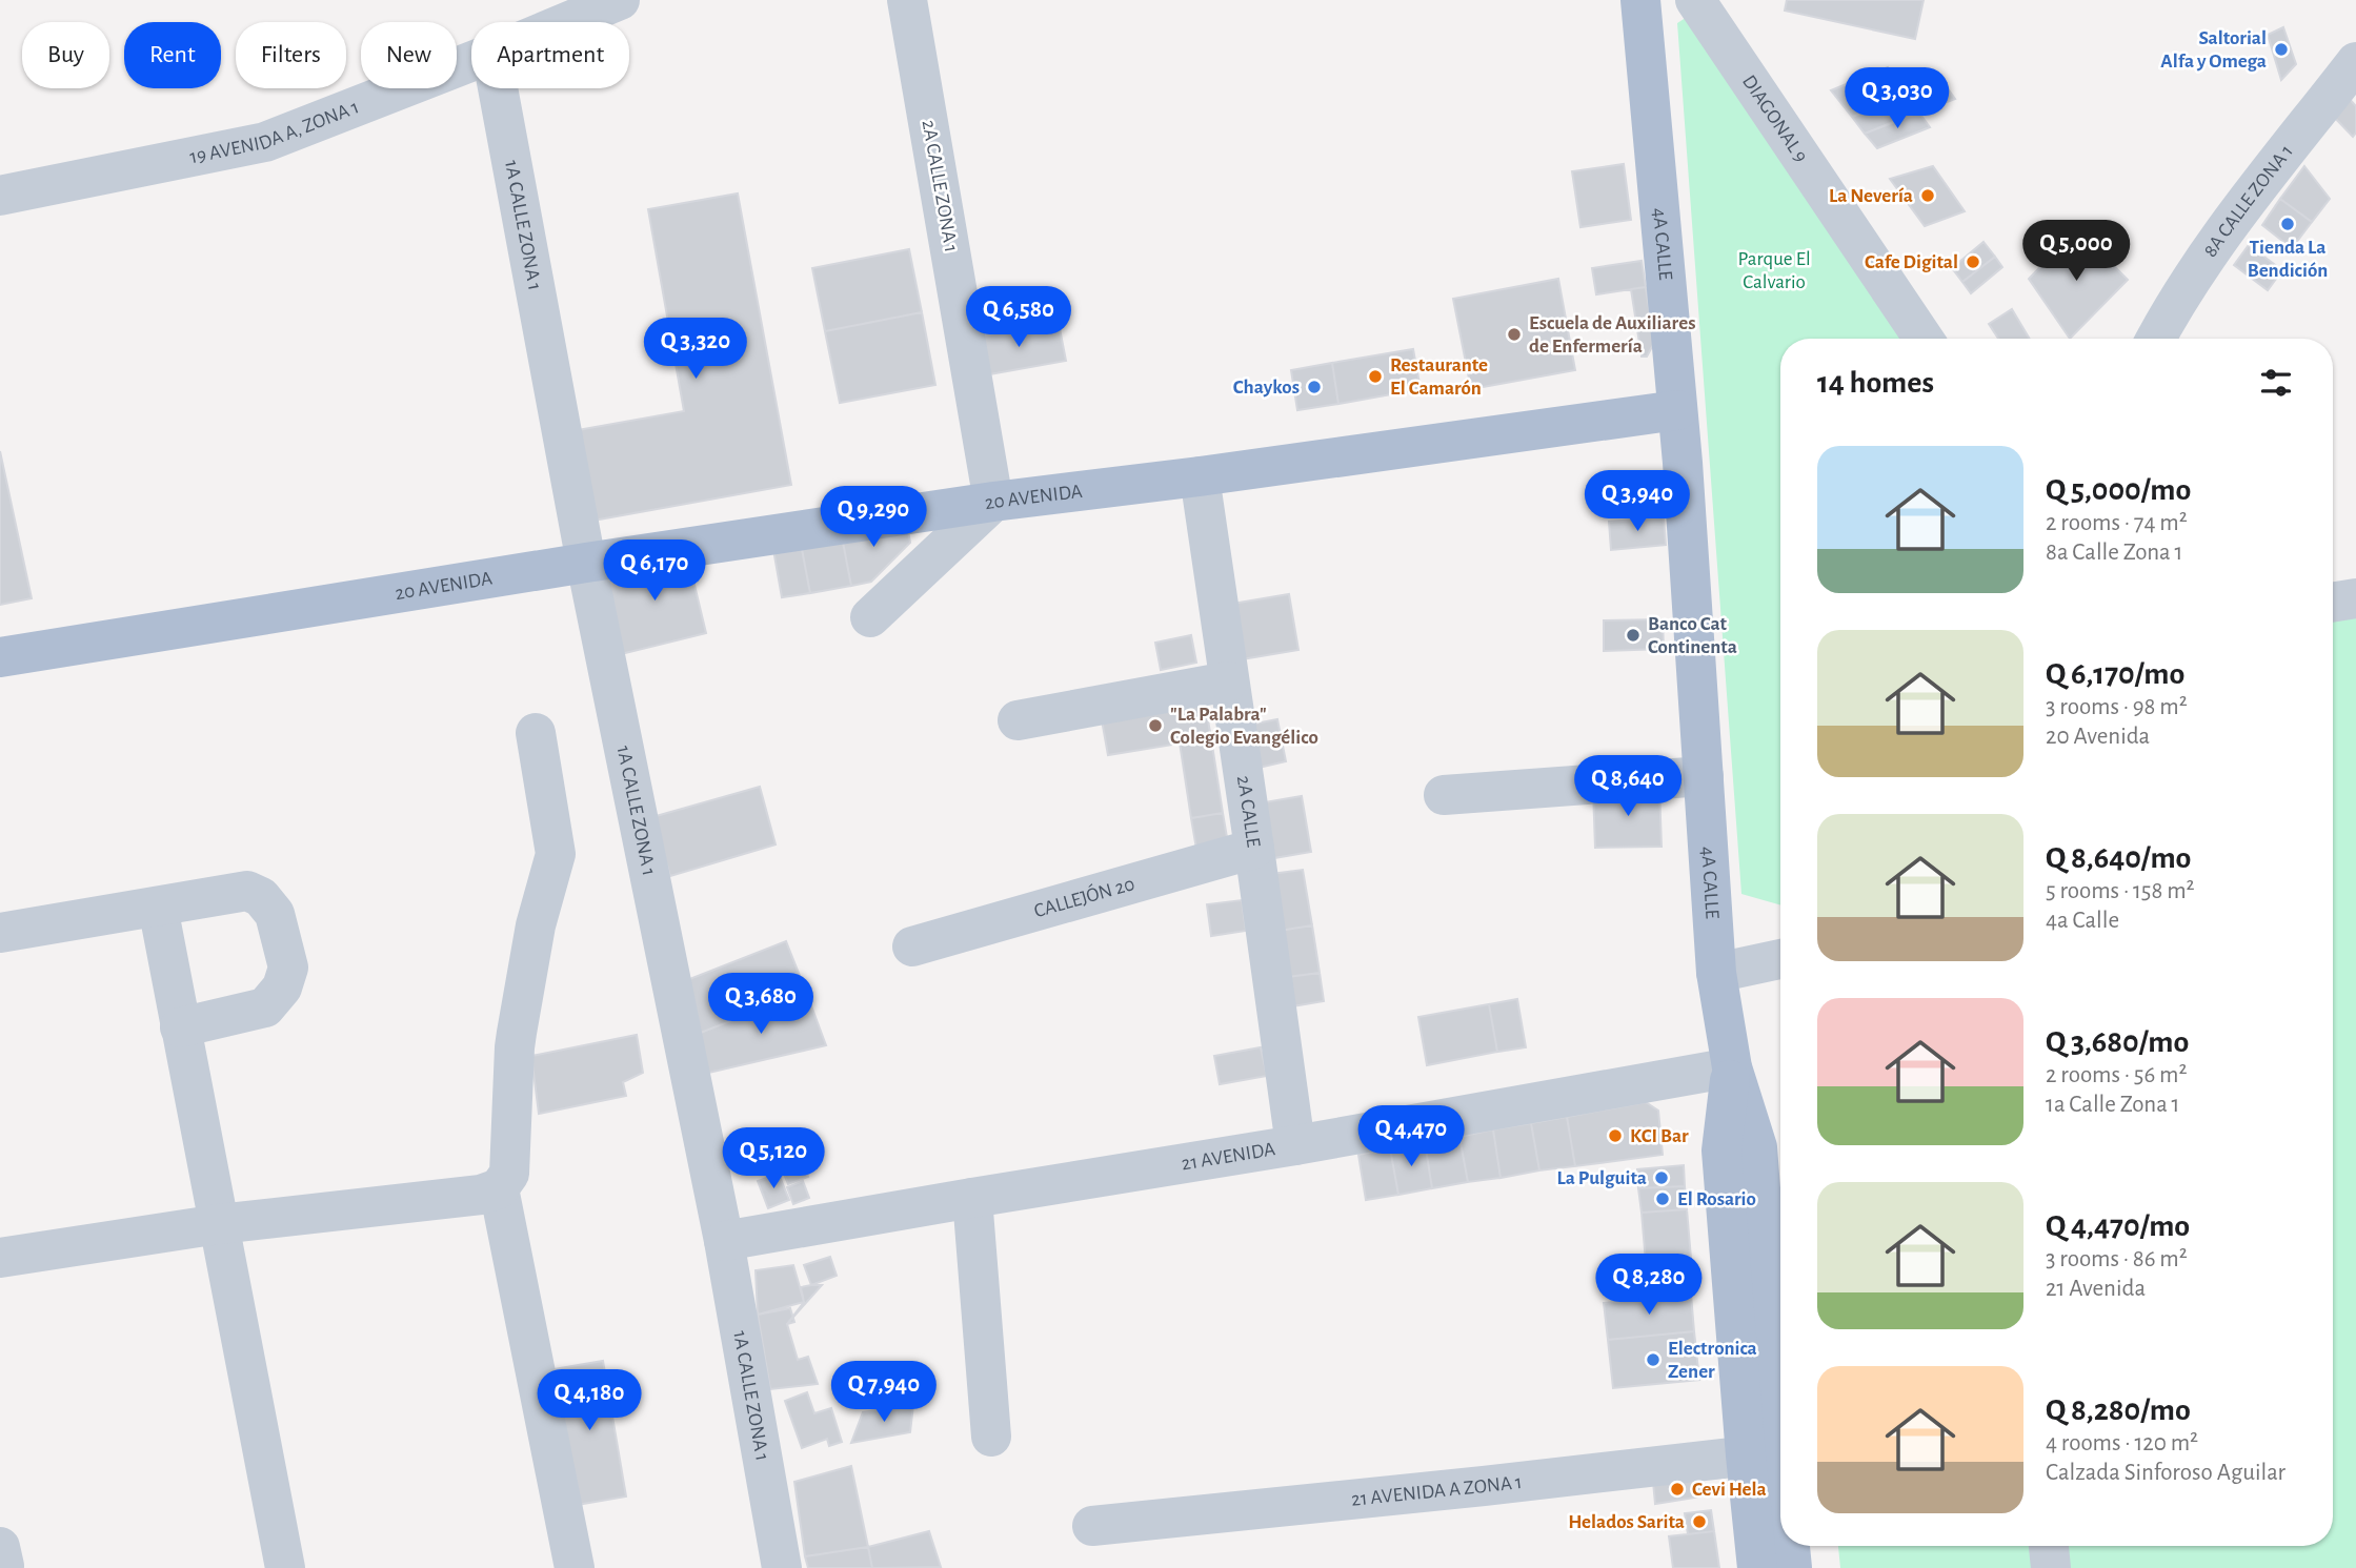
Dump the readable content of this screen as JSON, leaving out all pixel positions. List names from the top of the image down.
{
  "streets": {
    "main road": ["4A CALLE", "20 AVENIDA"],
    "street": [
      "DIAGONAL 9",
      "19 AVENIDA A, ZONA 1",
      "2A CALLE ZONA 1",
      "8A CALLE ZONA 1",
      "1A CALLE ZONA 1",
      "2A CALLE",
      "CALLEJÓN 20",
      "21 AVENIDA",
      "21 AVENIDA A ZONA 1"
    ]
  },
  "crossings": [
    ["2A CALLE ZONA 1", "20 AVENIDA"],
    ["1A CALLE ZONA 1", "20 AVENIDA"],
    ["1A CALLE ZONA 1", "21 AVENIDA"],
    ["4A CALLE", "20 AVENIDA"],
    ["4A CALLE", "21 AVENIDA"],
    ["4A CALLE", "21 AVENIDA A ZONA 1"],
    ["20 AVENIDA", "2A CALLE"],
    ["2A CALLE", "CALLEJÓN 20"],
    ["2A CALLE", "21 AVENIDA"]
  ],
  "parks": ["Parque El Calvario"],
  "places": [
    "Saltorial Alfa y Omega",
    "La Nevería",
    "Tienda La Bendición",
    "Cafe Digital",
    "Escuela de Auxiliares de Enfermería",
    "Restaurante El Camarón",
    "Chaykos",
    "Banco Cat Continenta",
    "\"La Palabra\" Colegio Evangélico",
    "KCI Bar",
    "La Pulguita",
    "El Rosario",
    "Electronica Zener",
    "Cevi Hela",
    "Helados Sarita"
  ],
  "page": {
    "chip": [
      "Buy",
      "Rent",
      "Filters",
      "New",
      "Apartment"
    ],
    "price": [
      "Q 3,030",
      "Q 5,000",
      "Q 6,580",
      "Q 3,320",
      "Q 3,940",
      "Q 9,290",
      "Q 6,170",
      "Q 8,640",
      "Q 3,680",
      "Q 4,470",
      "Q 5,120",
      "Q 8,280",
      "Q 7,940",
      "Q 4,180"
    ],
    "heading": "14 homes",
    "list": [
      {
        "name": "Q 5,000/mo",
        "note": "2 rooms · 74 m² · 8a Calle Zona 1"
      },
      {
        "name": "Q 6,170/mo",
        "note": "3 rooms · 98 m² · 20 Avenida"
      },
      {
        "name": "Q 8,640/mo",
        "note": "5 rooms · 158 m² · 4a Calle"
      },
      {
        "name": "Q 3,680/mo",
        "note": "2 rooms · 56 m² · 1a Calle Zona 1"
      },
      {
        "name": "Q 4,470/mo",
        "note": "3 rooms · 86 m² · 21 Avenida"
      },
      {
        "name": "Q 8,280/mo",
        "note": "4 rooms · 120 m² · Calzada Sinforoso Aguilar"
      }
    ]
  }
}
